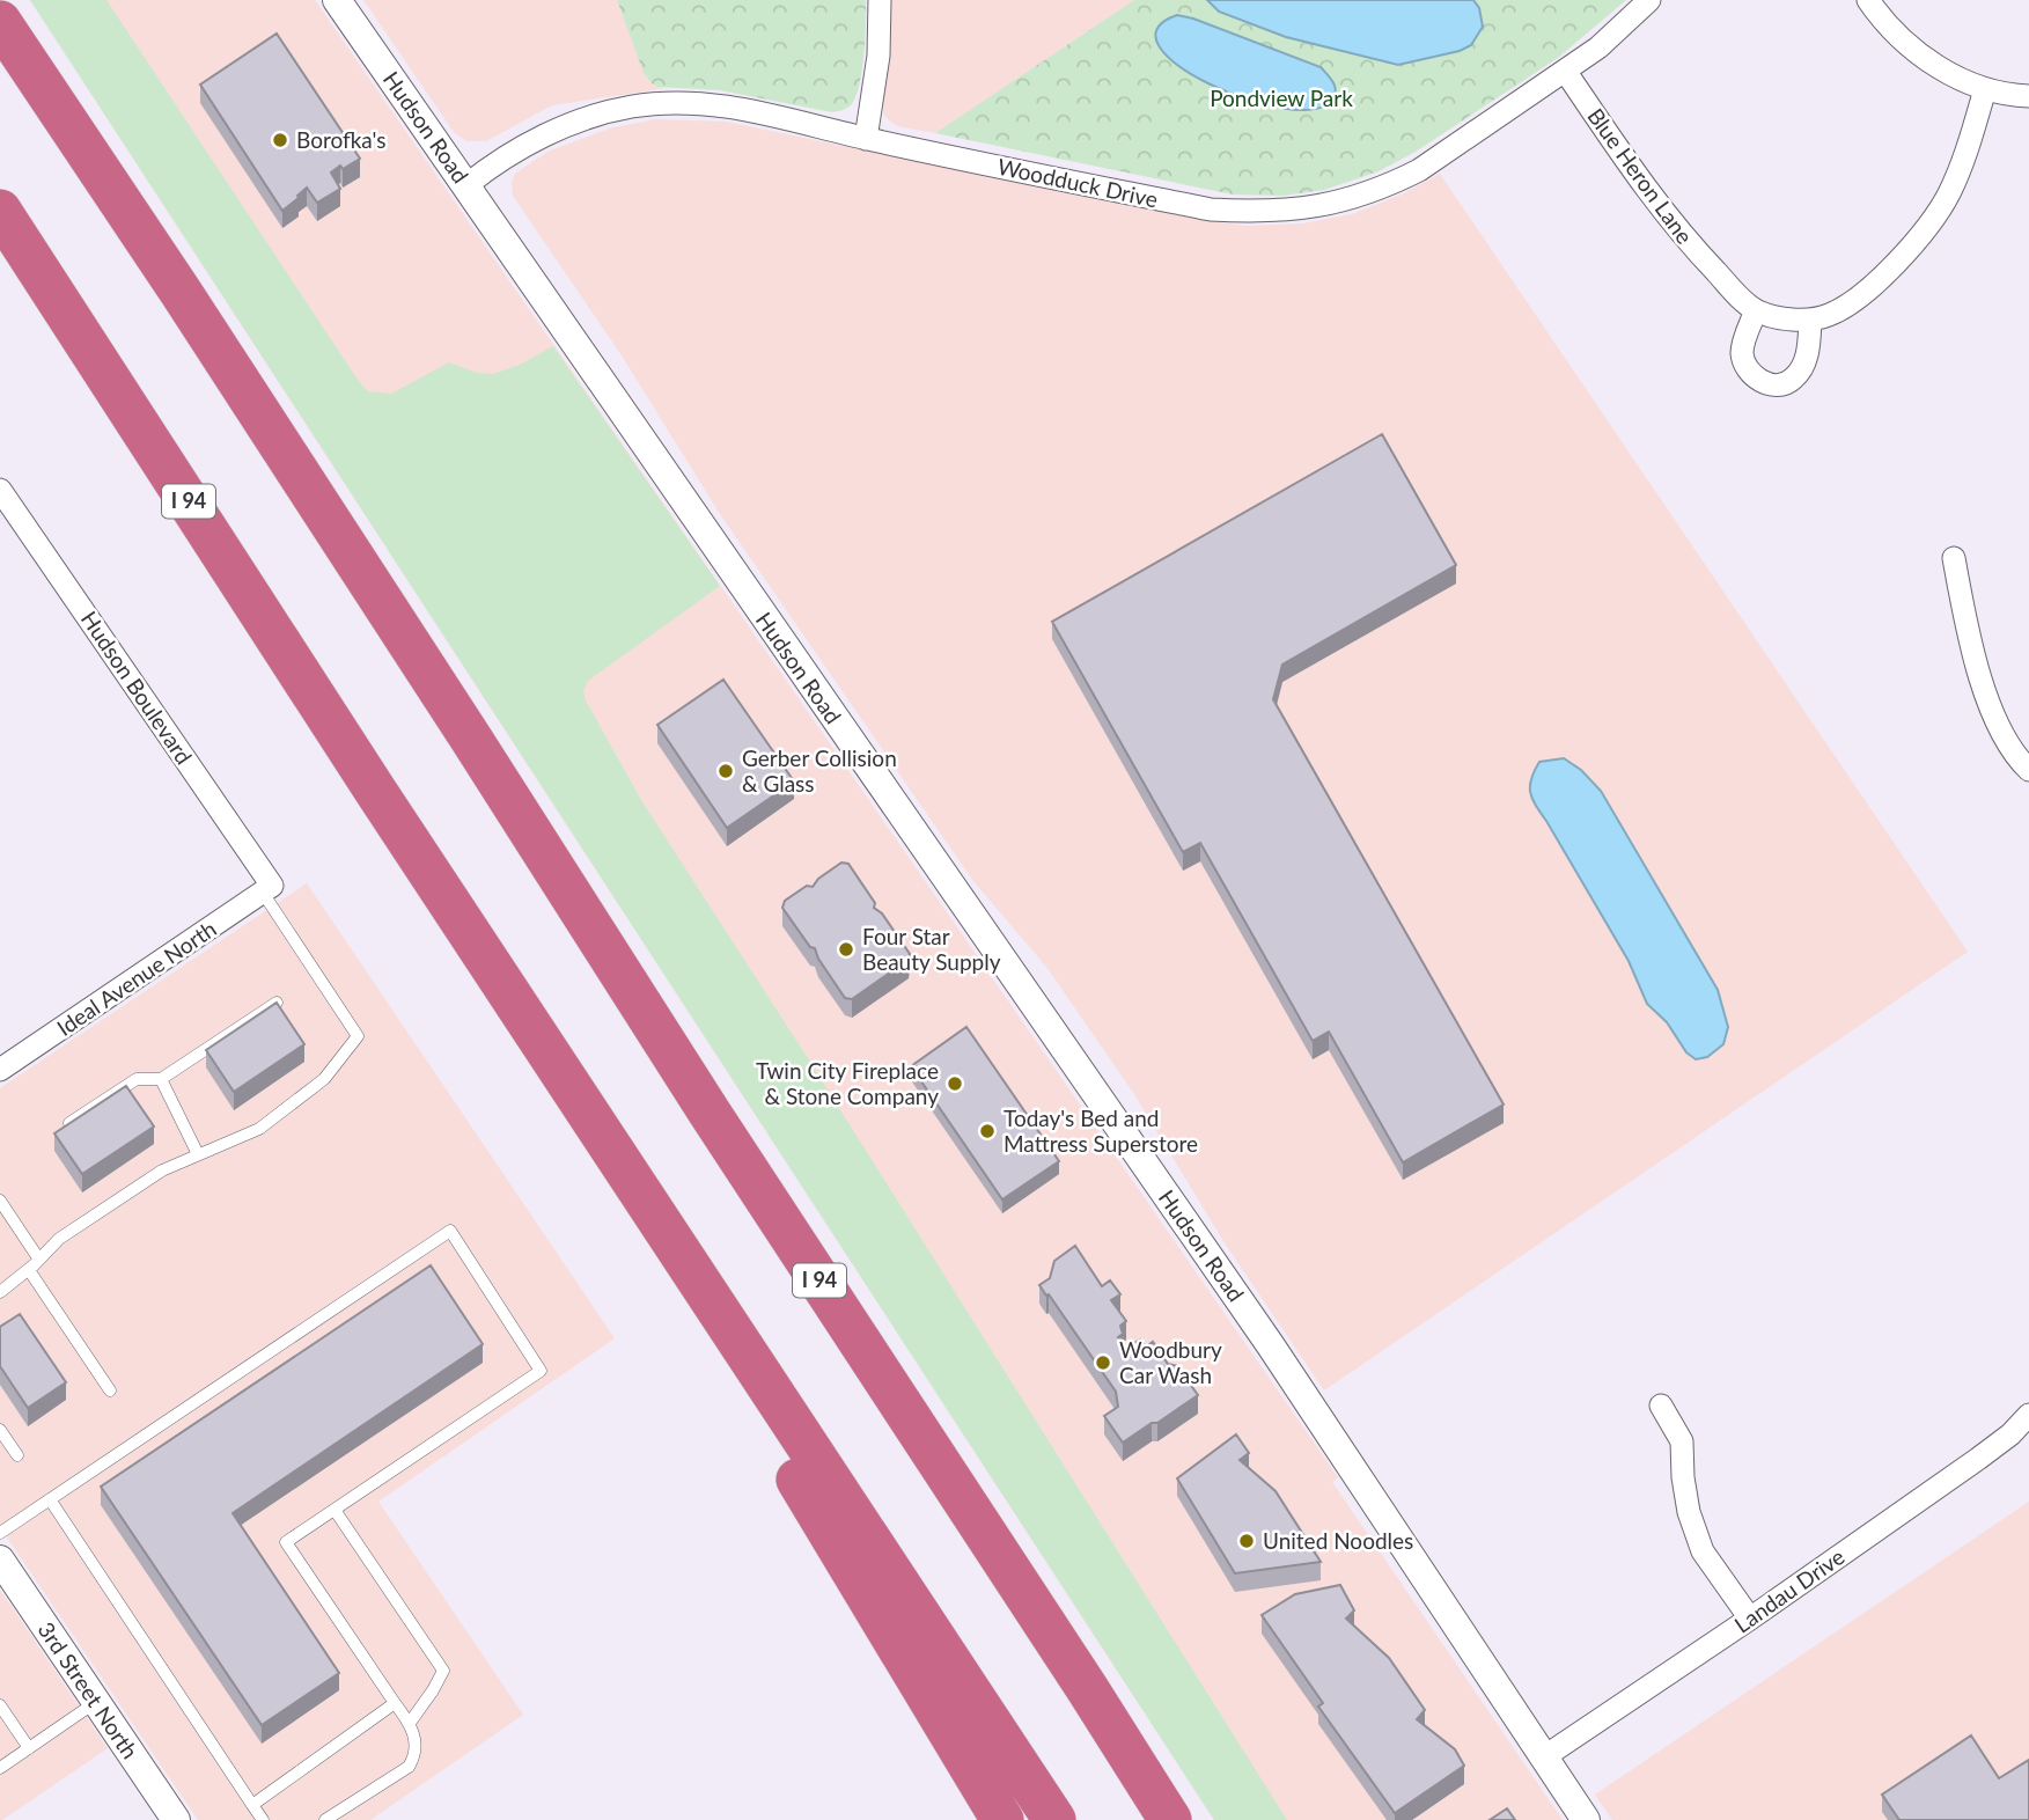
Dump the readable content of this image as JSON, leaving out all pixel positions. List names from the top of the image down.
{
  "streets": {
    "highway": ["I 94"],
    "street": [
      "Hudson Road",
      "Blue Heron Lane",
      "Woodduck Drive",
      "Hudson Boulevard",
      "Ideal Avenue North",
      "Landau Drive",
      "3rd Street North"
    ]
  },
  "crossings": [
    ["Hudson Road", "Woodduck Drive"],
    ["Hudson Road", "Landau Drive"],
    ["Blue Heron Lane", "Woodduck Drive"],
    ["Hudson Boulevard", "Ideal Avenue North"]
  ],
  "parks": ["Pondview Park"],
  "places": [
    "Borofka's",
    "Gerber Collision & Glass",
    "Four Star Beauty Supply",
    "Twin City Fireplace & Stone Company",
    "Today's Bed and Mattress Superstore",
    "Woodbury Car Wash",
    "United Noodles"
  ]
}
